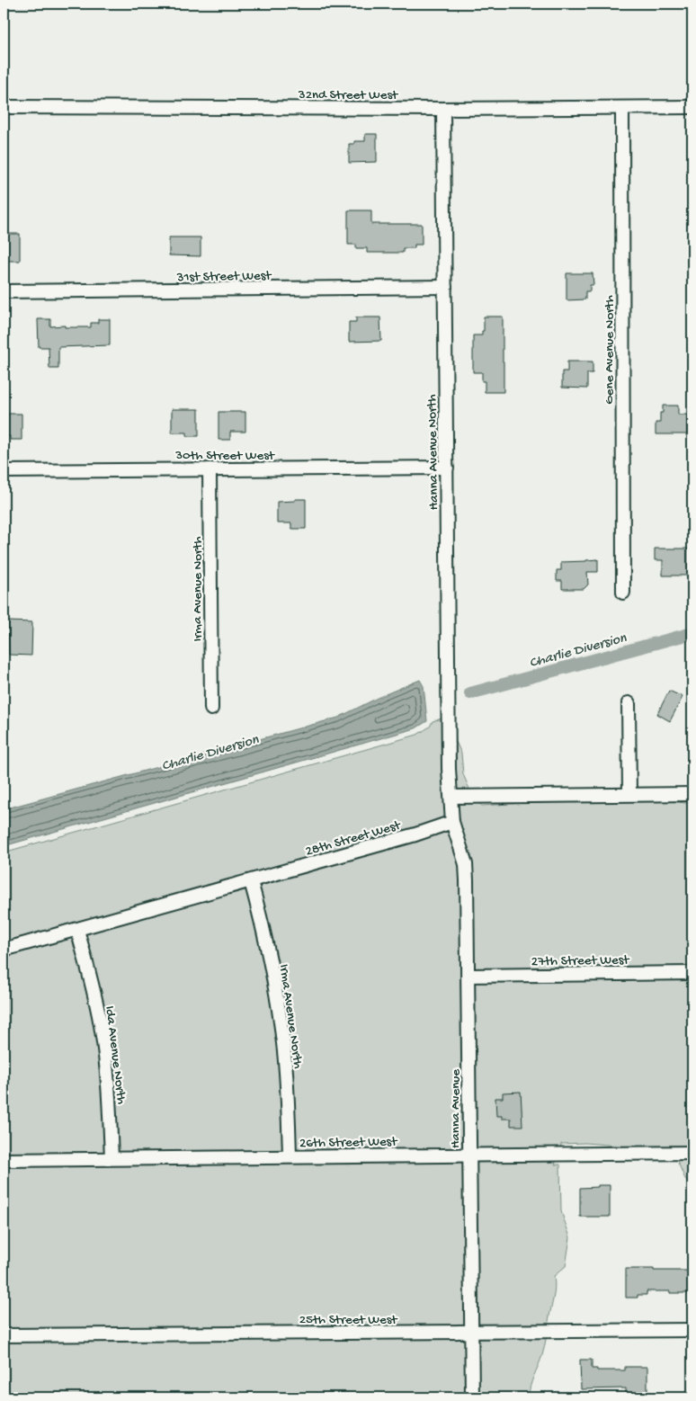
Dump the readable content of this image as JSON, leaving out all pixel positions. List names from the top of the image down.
{
  "streets": {
    "street": [
      "32nd Street West",
      "31st Street West",
      "Gene Avenue North",
      "Hanna Avenue North",
      "30th Street West",
      "Irma Avenue North",
      "28th Street West",
      "27th Street West",
      "Ida Avenue North",
      "Hanna Avenue",
      "26th Street West",
      "25th Street West"
    ]
  },
  "crossings": [
    ["32nd Street West", "Gene Avenue North"],
    ["32nd Street West", "Hanna Avenue North"],
    ["31st Street West", "Hanna Avenue North"],
    ["Hanna Avenue North", "30th Street West"],
    ["30th Street West", "Irma Avenue North"],
    ["Irma Avenue North", "28th Street West"],
    ["Irma Avenue North", "26th Street West"],
    ["28th Street West", "Ida Avenue North"],
    ["28th Street West", "Hanna Avenue"],
    ["27th Street West", "Hanna Avenue"],
    ["Ida Avenue North", "26th Street West"],
    ["Hanna Avenue", "26th Street West"],
    ["Hanna Avenue", "25th Street West"]
  ],
  "water": ["Charlie Diversion"]
}
